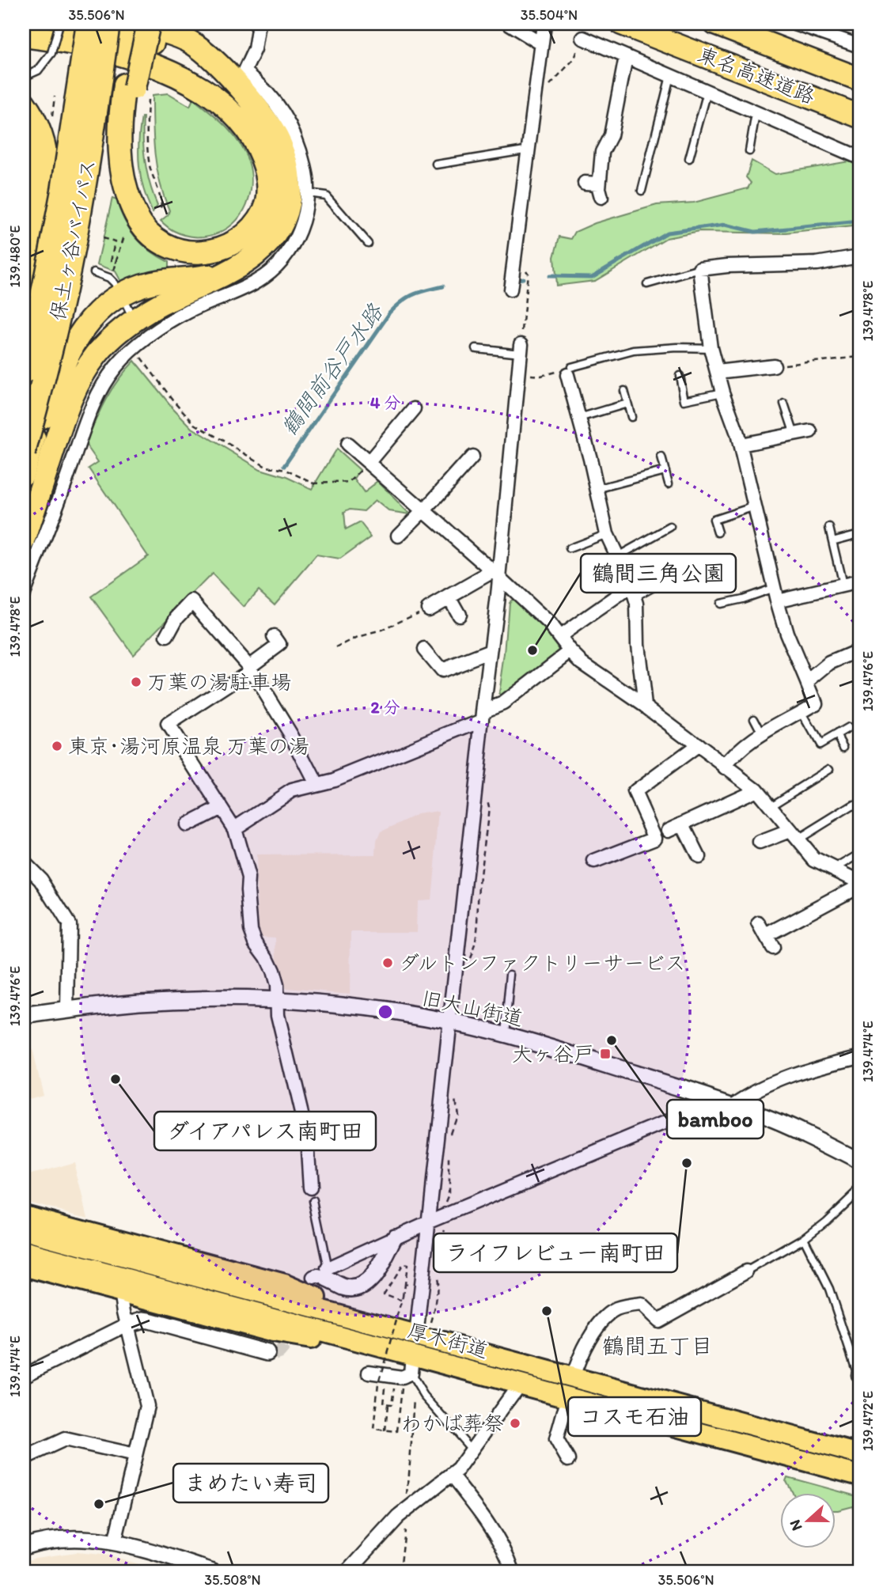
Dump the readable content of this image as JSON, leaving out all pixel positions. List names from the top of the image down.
{
  "streets": {
    "highway": ["東名高速道路", "保土ヶ谷バイパス", "厚木街道"],
    "street": ["旧大山街道"]
  },
  "districts": ["鶴間五丁目"],
  "water": ["鶴間前谷戸水路"],
  "places": {
    "other": [
      "鶴間三角公園",
      "万葉の湯駐車場",
      "東京･湯河原温泉 万葉の湯",
      "ダルトンファクトリーサービス",
      "bamboo",
      "ダイアパレス南町田",
      "ライフレビュー南町田",
      "コスモ石油",
      "わかば葬祭",
      "まめたい寿司"
    ],
    "transit": ["大ヶ谷戸"]
  },
  "north": "left",
  "coordinates": [
    "35.506°N",
    "35.504°N",
    "139.480°E",
    "139.478°E",
    "139.476°E",
    "139.474°E",
    "139.472°E",
    "35.508°N"
  ],
  "rings": ["4 分", "2 分"]
}
